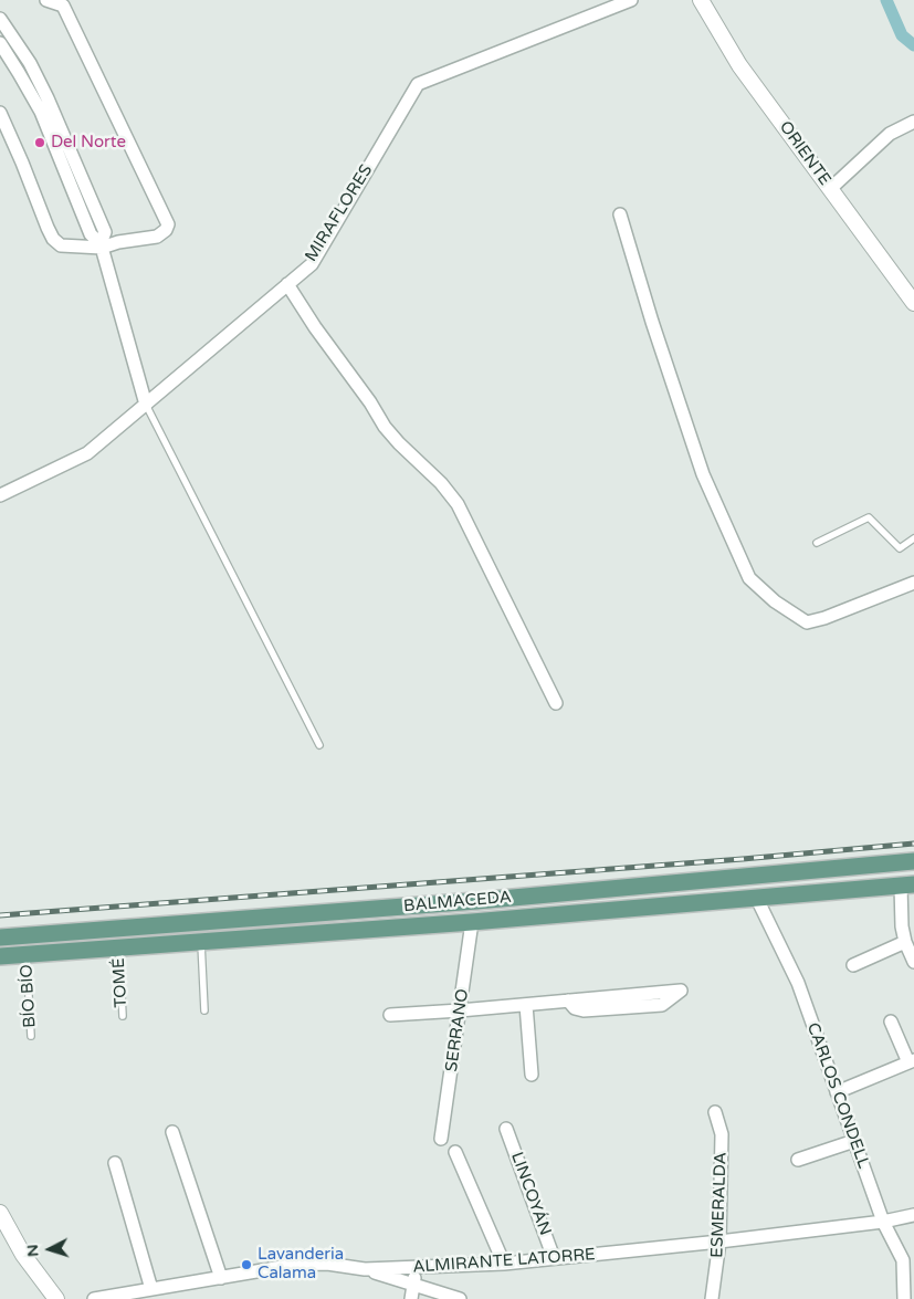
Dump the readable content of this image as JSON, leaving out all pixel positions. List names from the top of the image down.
{
  "streets": {
    "main road": ["BALMACEDA"],
    "street": [
      "ORIENTE",
      "MIRAFLORES",
      "SERRANO",
      "CARLOS CONDELL",
      "LINCOYÁN",
      "ESMERALDA",
      "ALMIRANTE LATORRE"
    ],
    "lane": ["TOMÉ", "BÍO BÍO"]
  },
  "crossings": [
    ["BALMACEDA", "TOMÉ"],
    ["BALMACEDA", "BÍO BÍO"],
    ["BALMACEDA", "SERRANO"],
    ["BALMACEDA", "CARLOS CONDELL"],
    ["CARLOS CONDELL", "ALMIRANTE LATORRE"],
    ["LINCOYÁN", "ALMIRANTE LATORRE"],
    ["ESMERALDA", "ALMIRANTE LATORRE"]
  ],
  "places": ["Del Norte", "Lavanderia Calama"],
  "north": "left"
}
